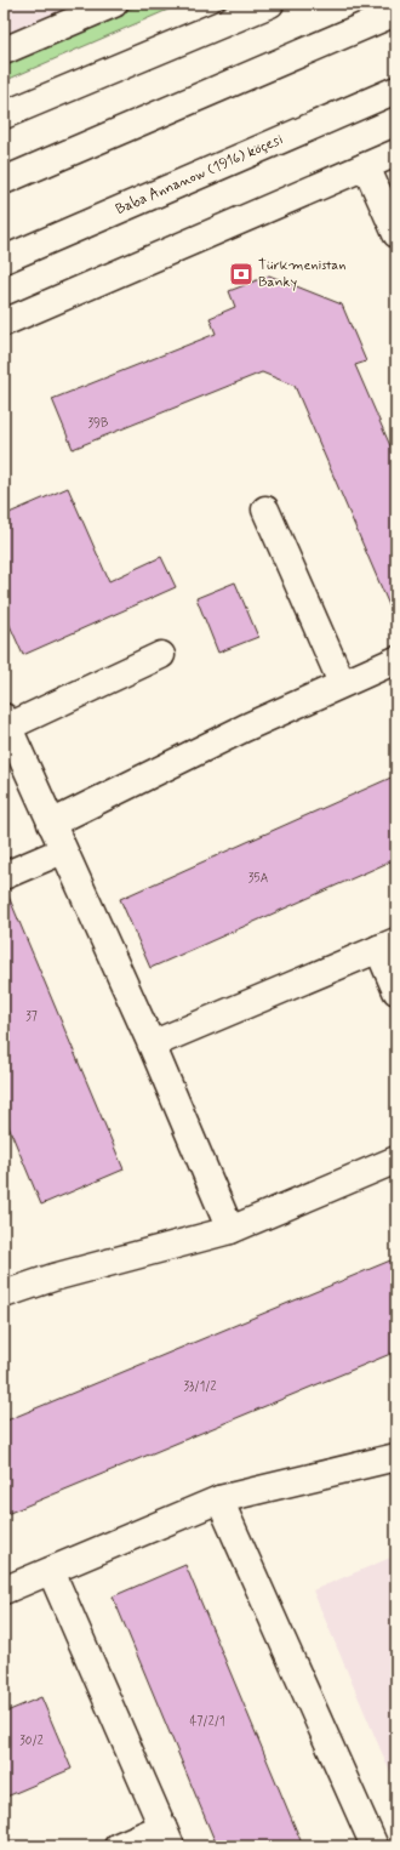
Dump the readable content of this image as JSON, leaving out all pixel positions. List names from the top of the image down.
{
  "streets": {
    "main road": ["Baba Annanow (1916) köçesi"]
  },
  "places": {
    "bank": ["Türkmenistan Banky"]
  },
  "house_numbers": [
    "39B",
    "35A",
    "37",
    "33/1/2",
    "47/2/1",
    "30/2"
  ]
}
